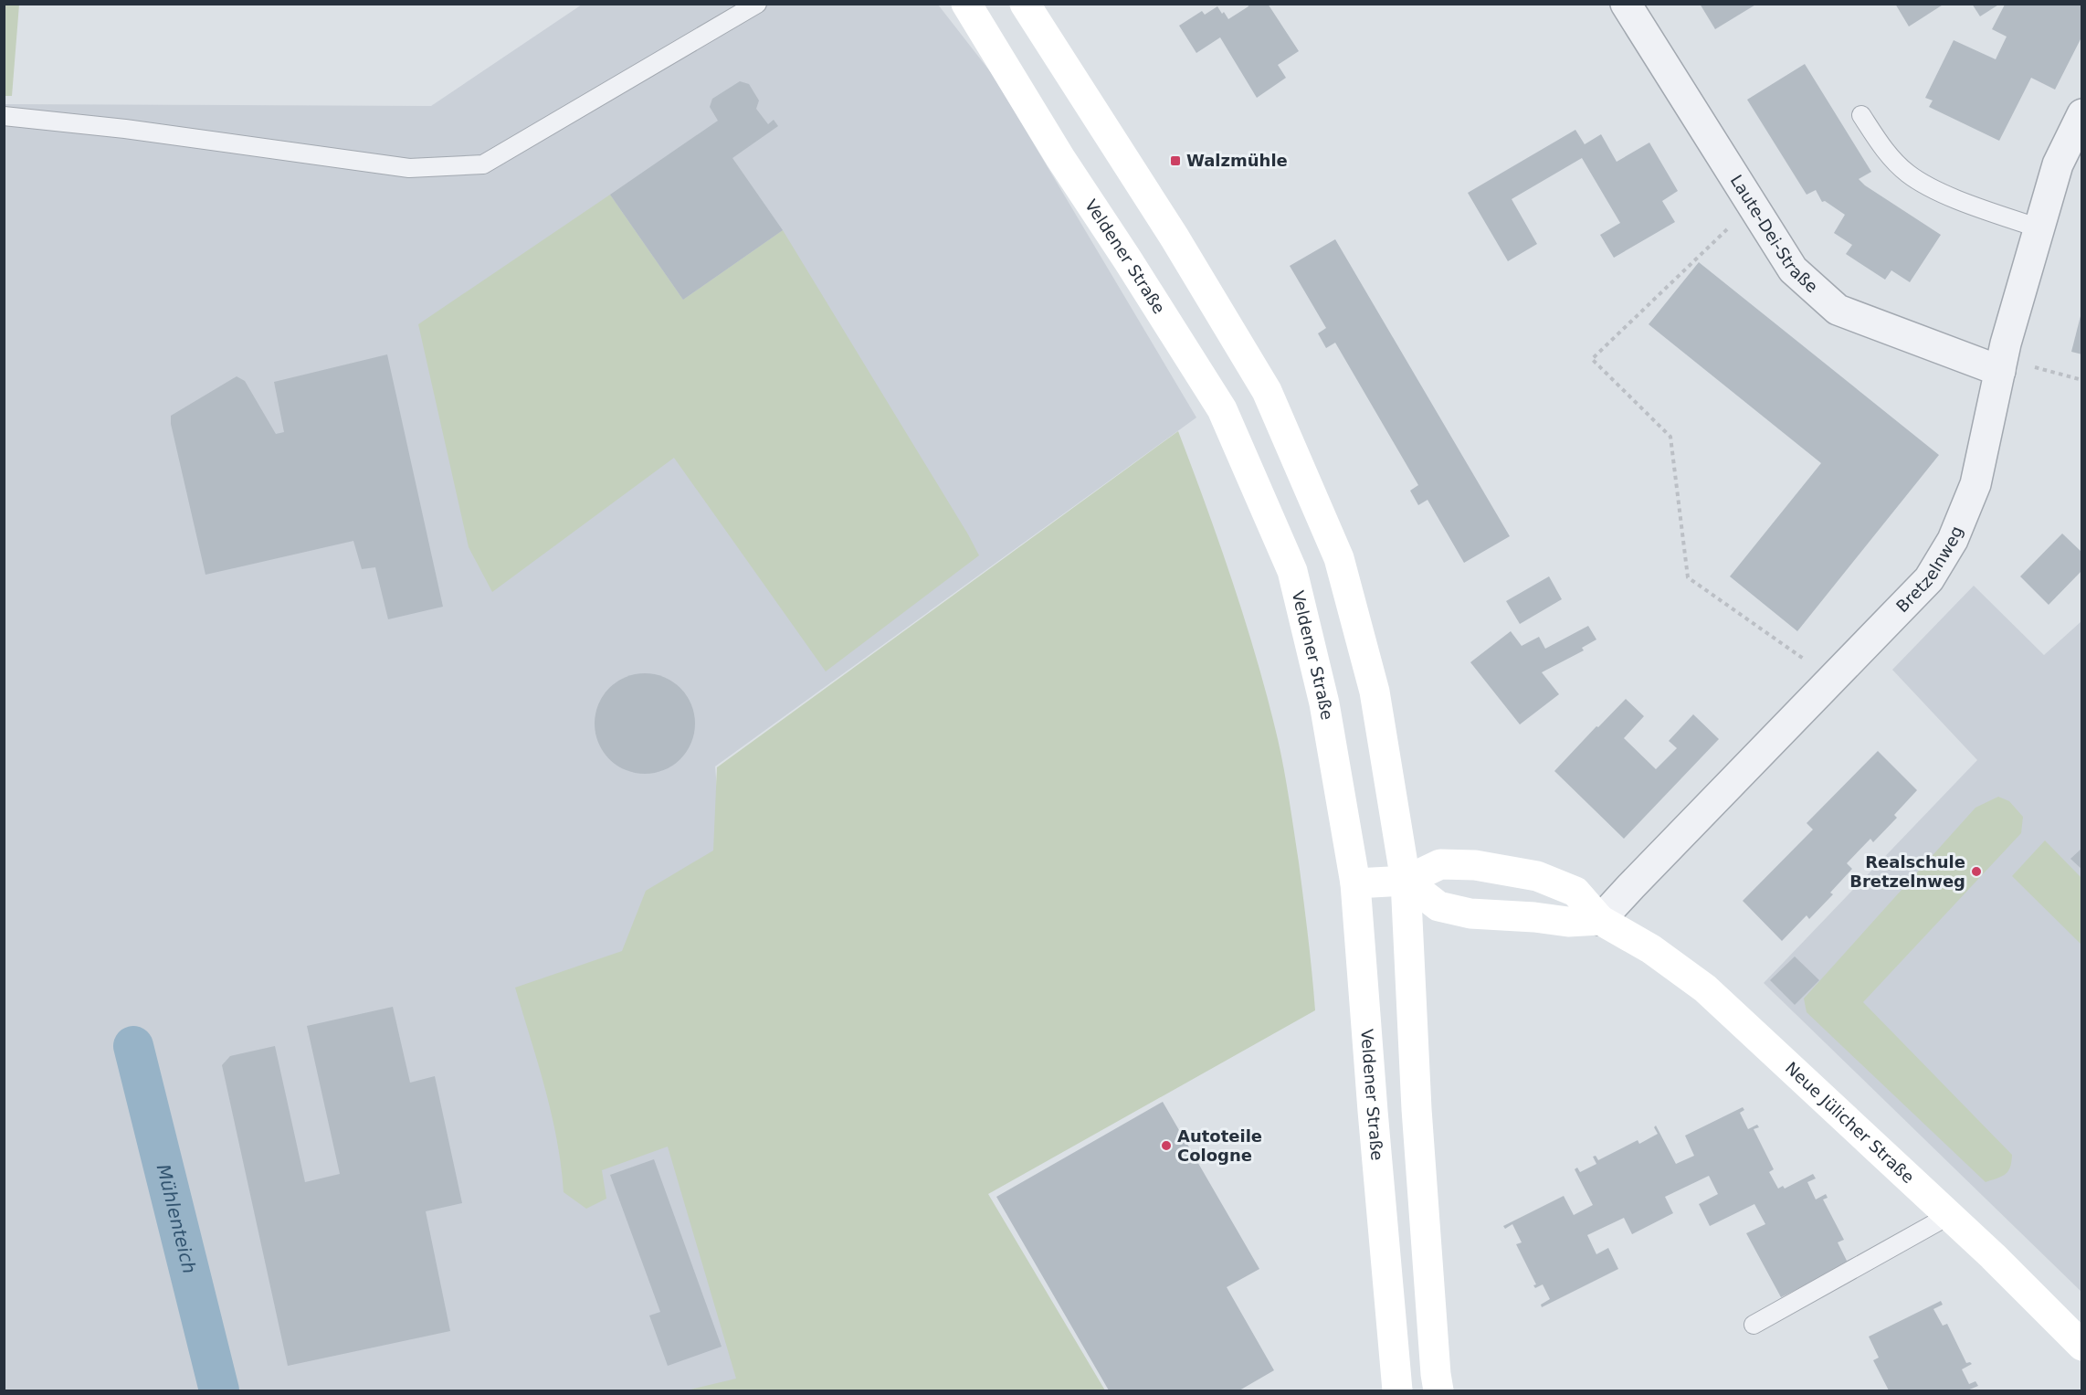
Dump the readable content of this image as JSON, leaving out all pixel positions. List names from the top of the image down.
{
  "streets": {
    "street": [
      "Laute-Dei-Straße",
      "Veldener Straße",
      "Bretzelnweg",
      "Neue Jülicher Straße"
    ]
  },
  "crossings": [
    ["Laute-Dei-Straße", "Bretzelnweg"],
    ["Veldener Straße", "Neue Jülicher Straße"],
    ["Bretzelnweg", "Neue Jülicher Straße"]
  ],
  "water": ["Mühlenteich"],
  "places": {
    "transit": ["Walzmühle"],
    "other": ["Realschule Bretzelnweg", "Autoteile Cologne"]
  }
}
